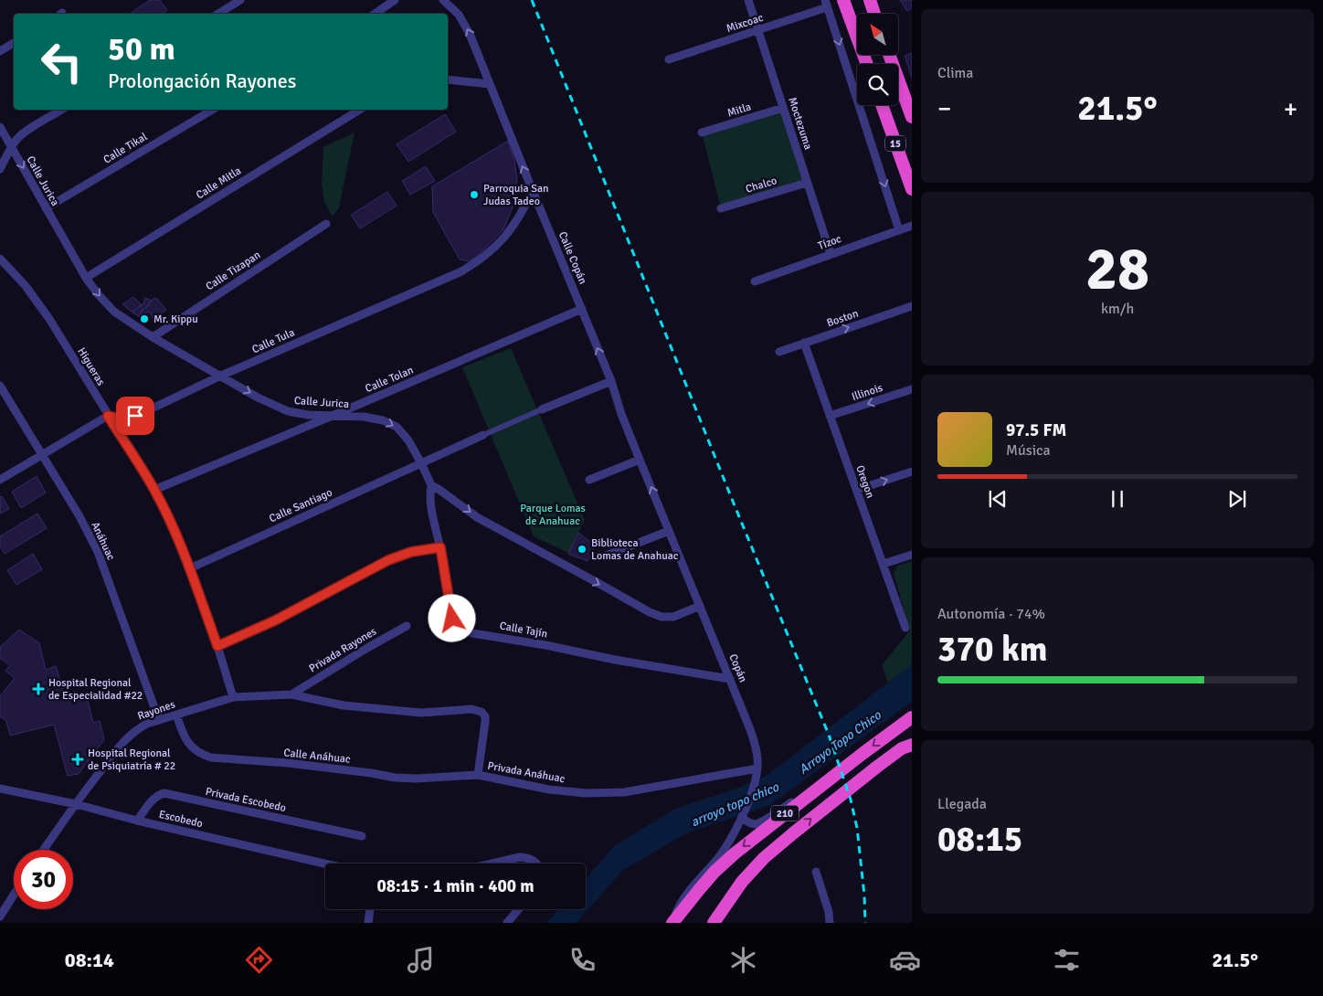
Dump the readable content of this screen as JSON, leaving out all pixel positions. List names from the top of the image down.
{
  "streets": {
    "highway": ["15", "210"],
    "street": [
      "Mixcoac",
      "Mitla",
      "Moctezuma",
      "Calle Tikal",
      "Calle Jurica",
      "Calle Mitla",
      "Chalco",
      "Tízoc",
      "Calle Copán",
      "Calle Tizapan",
      "Boston",
      "Calle Tula",
      "Higueras",
      "Calle Tolan",
      "Illinois",
      "Oregon",
      "Calle Santiago",
      "Anáhuac",
      "Calle Tajín",
      "Privada Rayones",
      "Copán",
      "Rayones",
      "Calle Anáhuac",
      "Privada Anáhuac",
      "Privada Escobedo",
      "Escobedo"
    ]
  },
  "crossings": [
    ["Mixcoac", "Moctezuma"],
    ["Mitla", "Moctezuma"],
    ["Moctezuma", "Chalco"],
    ["Moctezuma", "Tízoc"],
    ["Calle Tikal", "Calle Jurica"],
    ["Calle Jurica", "Calle Mitla"],
    ["Calle Jurica", "Calle Tizapan"],
    ["Calle Jurica", "Calle Tula"],
    ["Calle Jurica", "Calle Tolan"],
    ["Calle Jurica", "Calle Santiago"],
    ["Calle Jurica", "Calle Tajín"],
    ["Calle Copán", "Calle Tula"],
    ["Calle Copán", "Calle Tolan"],
    ["Calle Copán", "Copán"],
    ["Boston", "Oregon"],
    ["Calle Tula", "Higueras"],
    ["Higueras", "Calle Tolan"],
    ["Higueras", "Calle Santiago"],
    ["Higueras", "Rayones"],
    ["Illinois", "Oregon"],
    ["Anáhuac", "Rayones"],
    ["Calle Tajín", "Copán"],
    ["Privada Rayones", "Rayones"],
    ["Copán", "Privada Anáhuac"],
    ["Copán", "210"],
    ["Rayones", "Calle Anáhuac"],
    ["Rayones", "Escobedo"],
    ["Calle Anáhuac", "Privada Anáhuac"],
    ["Privada Escobedo", "Escobedo"]
  ],
  "one_way": [
    "Calle Jurica",
    "Calle Copán",
    "Boston",
    "Illinois"
  ],
  "water": ["Arroyo Topo Chico", "arroyo topo chico"],
  "parks": ["Parque Lomas de Anahuac"],
  "places": {
    "other": ["Parroquia San Judas Tadeo", "Mr. Kippu", "Biblioteca Lomas de Anahuac"],
    "health": ["Hospital Regional de Especialidad #22", "Hospital Regional de Psiquiatría # 22"]
  },
  "north": "top left",
  "page": {
    "tile": [
      "Clima",
      ["28", "km/h"],
      ["Autonomía · 74%", "370 km"],
      ["Llegada", "08:15"]
    ],
    "turn": ["50 m", "Prolongación Rayones"],
    "heat": ["−", "21.5°", "+"],
    "song": ["97.5 FM", "Música"],
    "limit": "30",
    "trip": "08:15 · 1 min · 400 m",
    "tabs": ["08:14", "21.5°"]
  }
}
